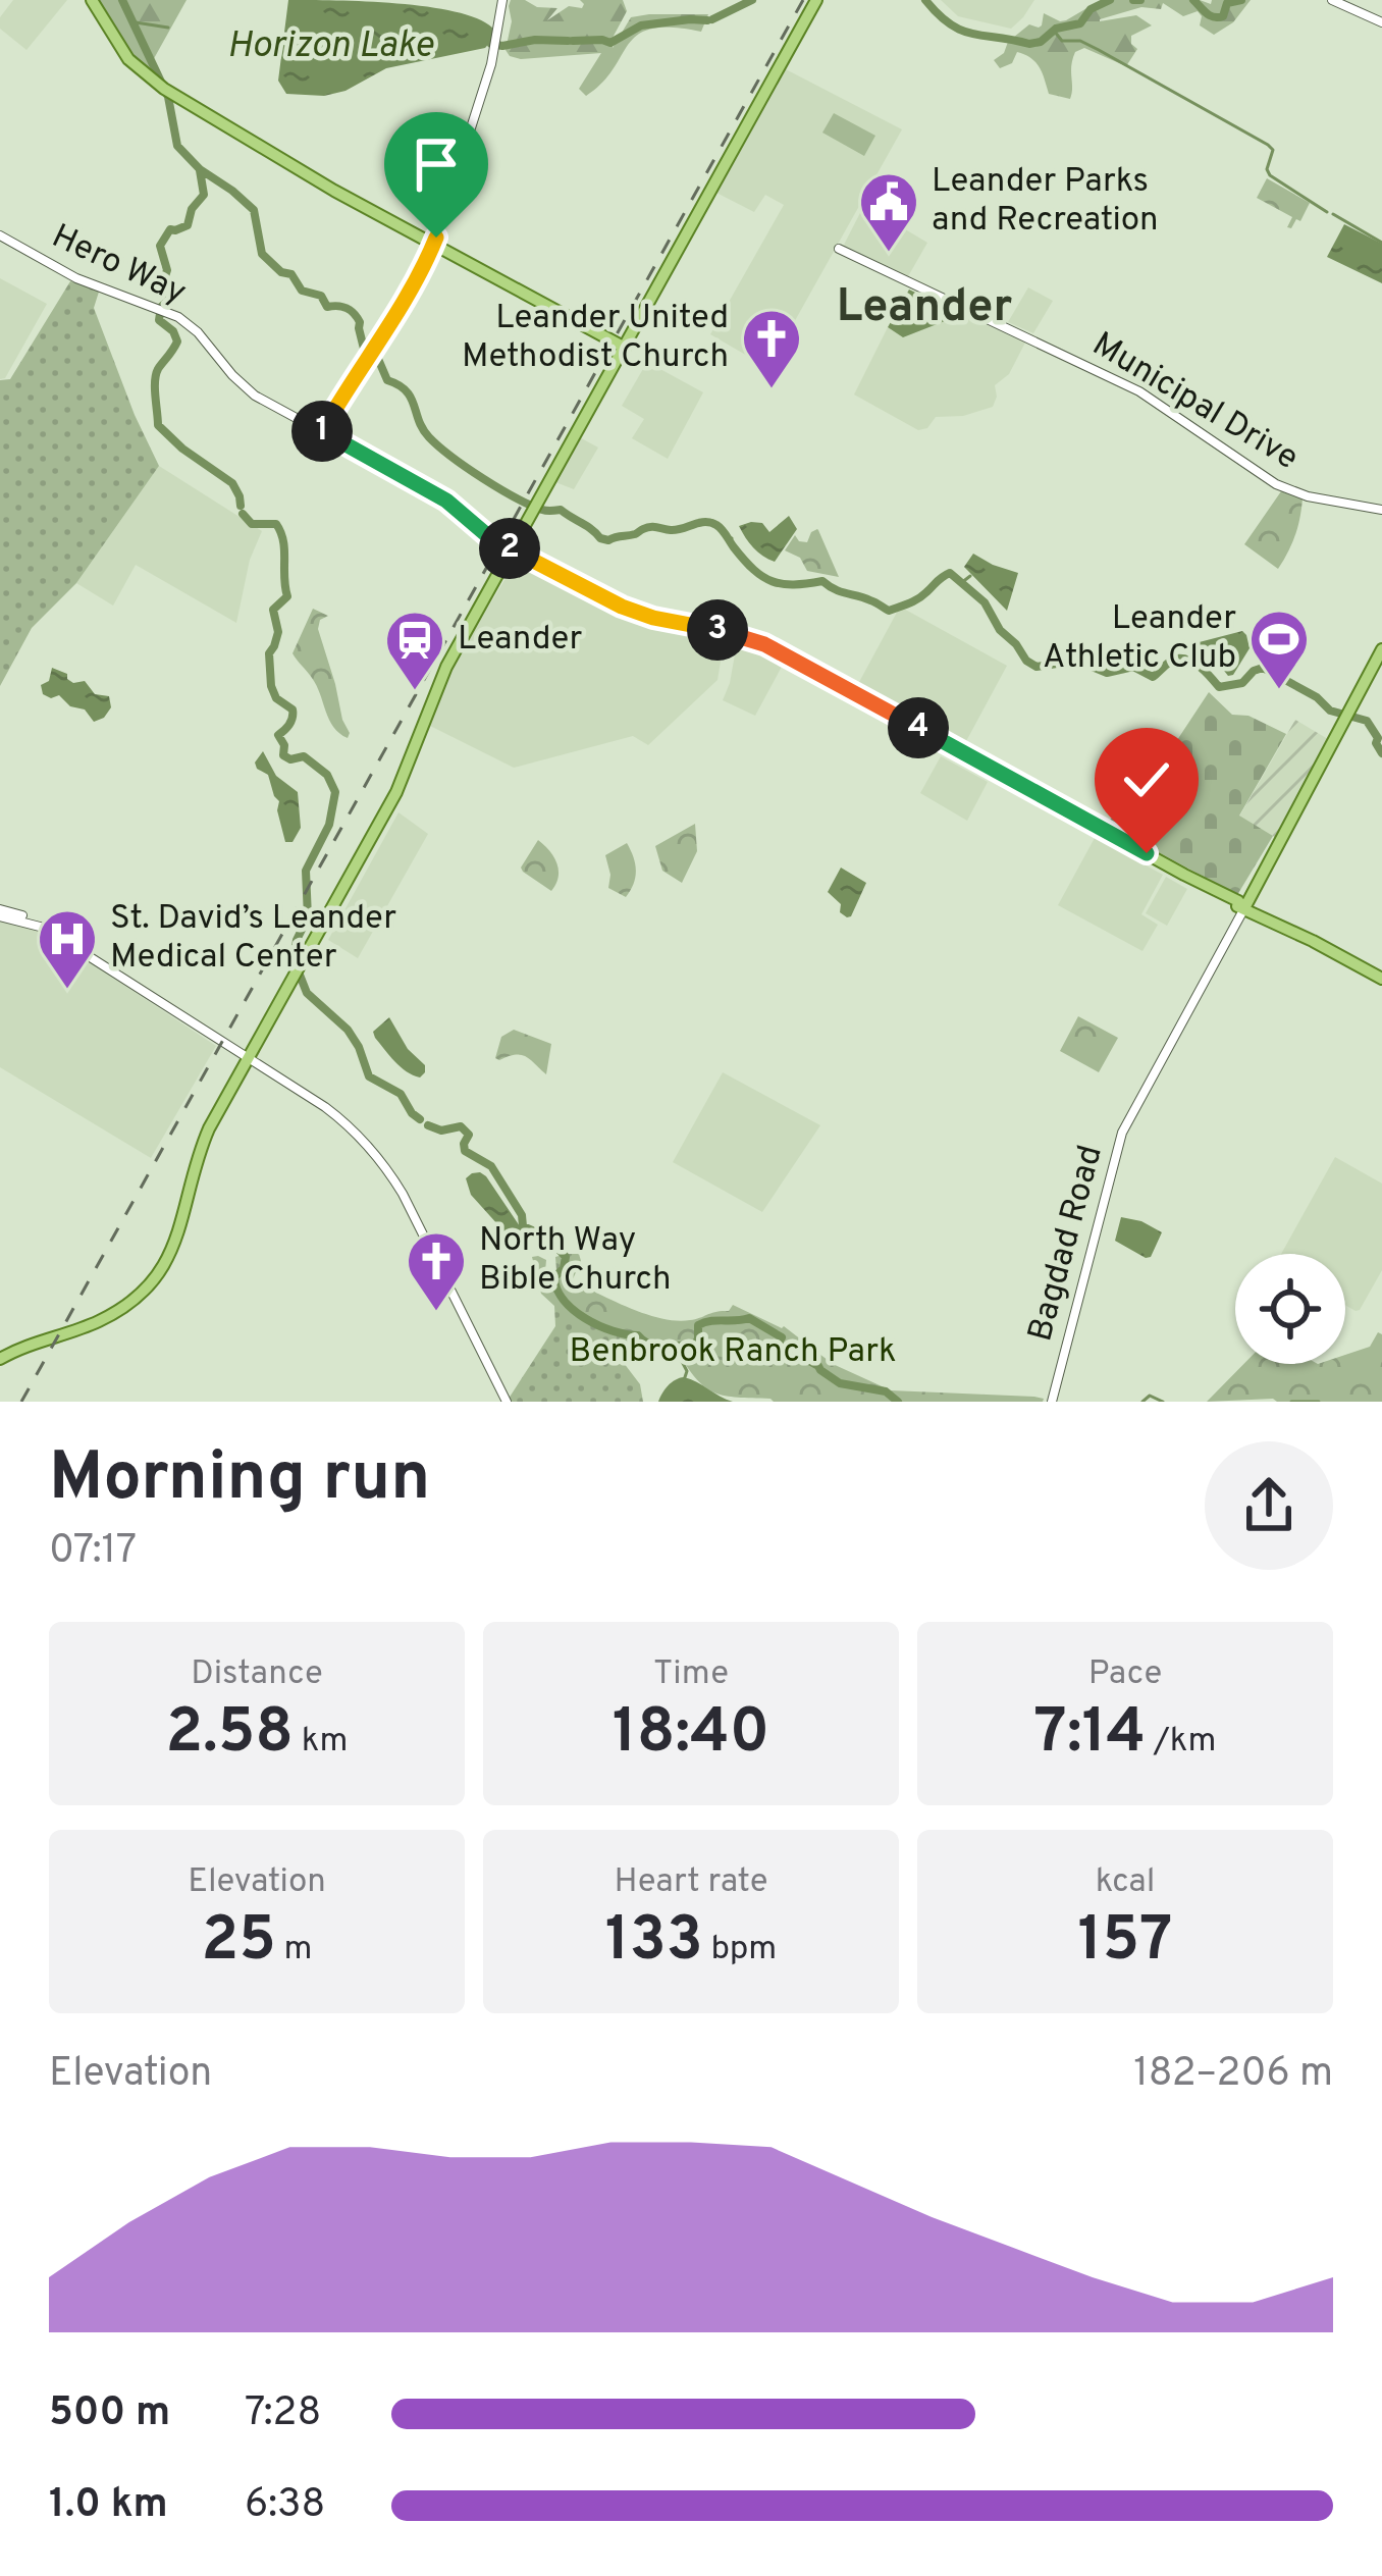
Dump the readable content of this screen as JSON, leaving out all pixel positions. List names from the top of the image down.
{
  "streets": {
    "street": ["Hero Way", "Municipal Drive", "Bagdad Road"]
  },
  "districts": ["Leander"],
  "water": ["Horizon Lake"],
  "parks": ["Benbrook Ranch Park"],
  "places": {
    "public building": ["Leander Parks and Recreation"],
    "church": ["Leander United Methodist Church", "North Way Bible Church"],
    "sports": ["Leander Athletic Club"],
    "station": ["Leander"],
    "hospital": ["St. David’s Leander Medical Center"]
  },
  "page": {
    "pins": [
      "1",
      "2",
      "3",
      "4"
    ],
    "heading": ["Morning run", "07:17"],
    "stats": [
      ["Distance", "2.58 km"],
      ["Time", "18:40"],
      ["Pace", "7:14 /km"],
      ["Elevation", "25 m"],
      ["Heart rate", "133 bpm"],
      ["kcal", "157"]
    ],
    "chart": ["Elevation", "182–206 m"],
    "list": [
      {
        "name": "500 m",
        "note": "7:28"
      },
      {
        "name": "1.0 km",
        "note": "6:38"
      }
    ]
  }
}
